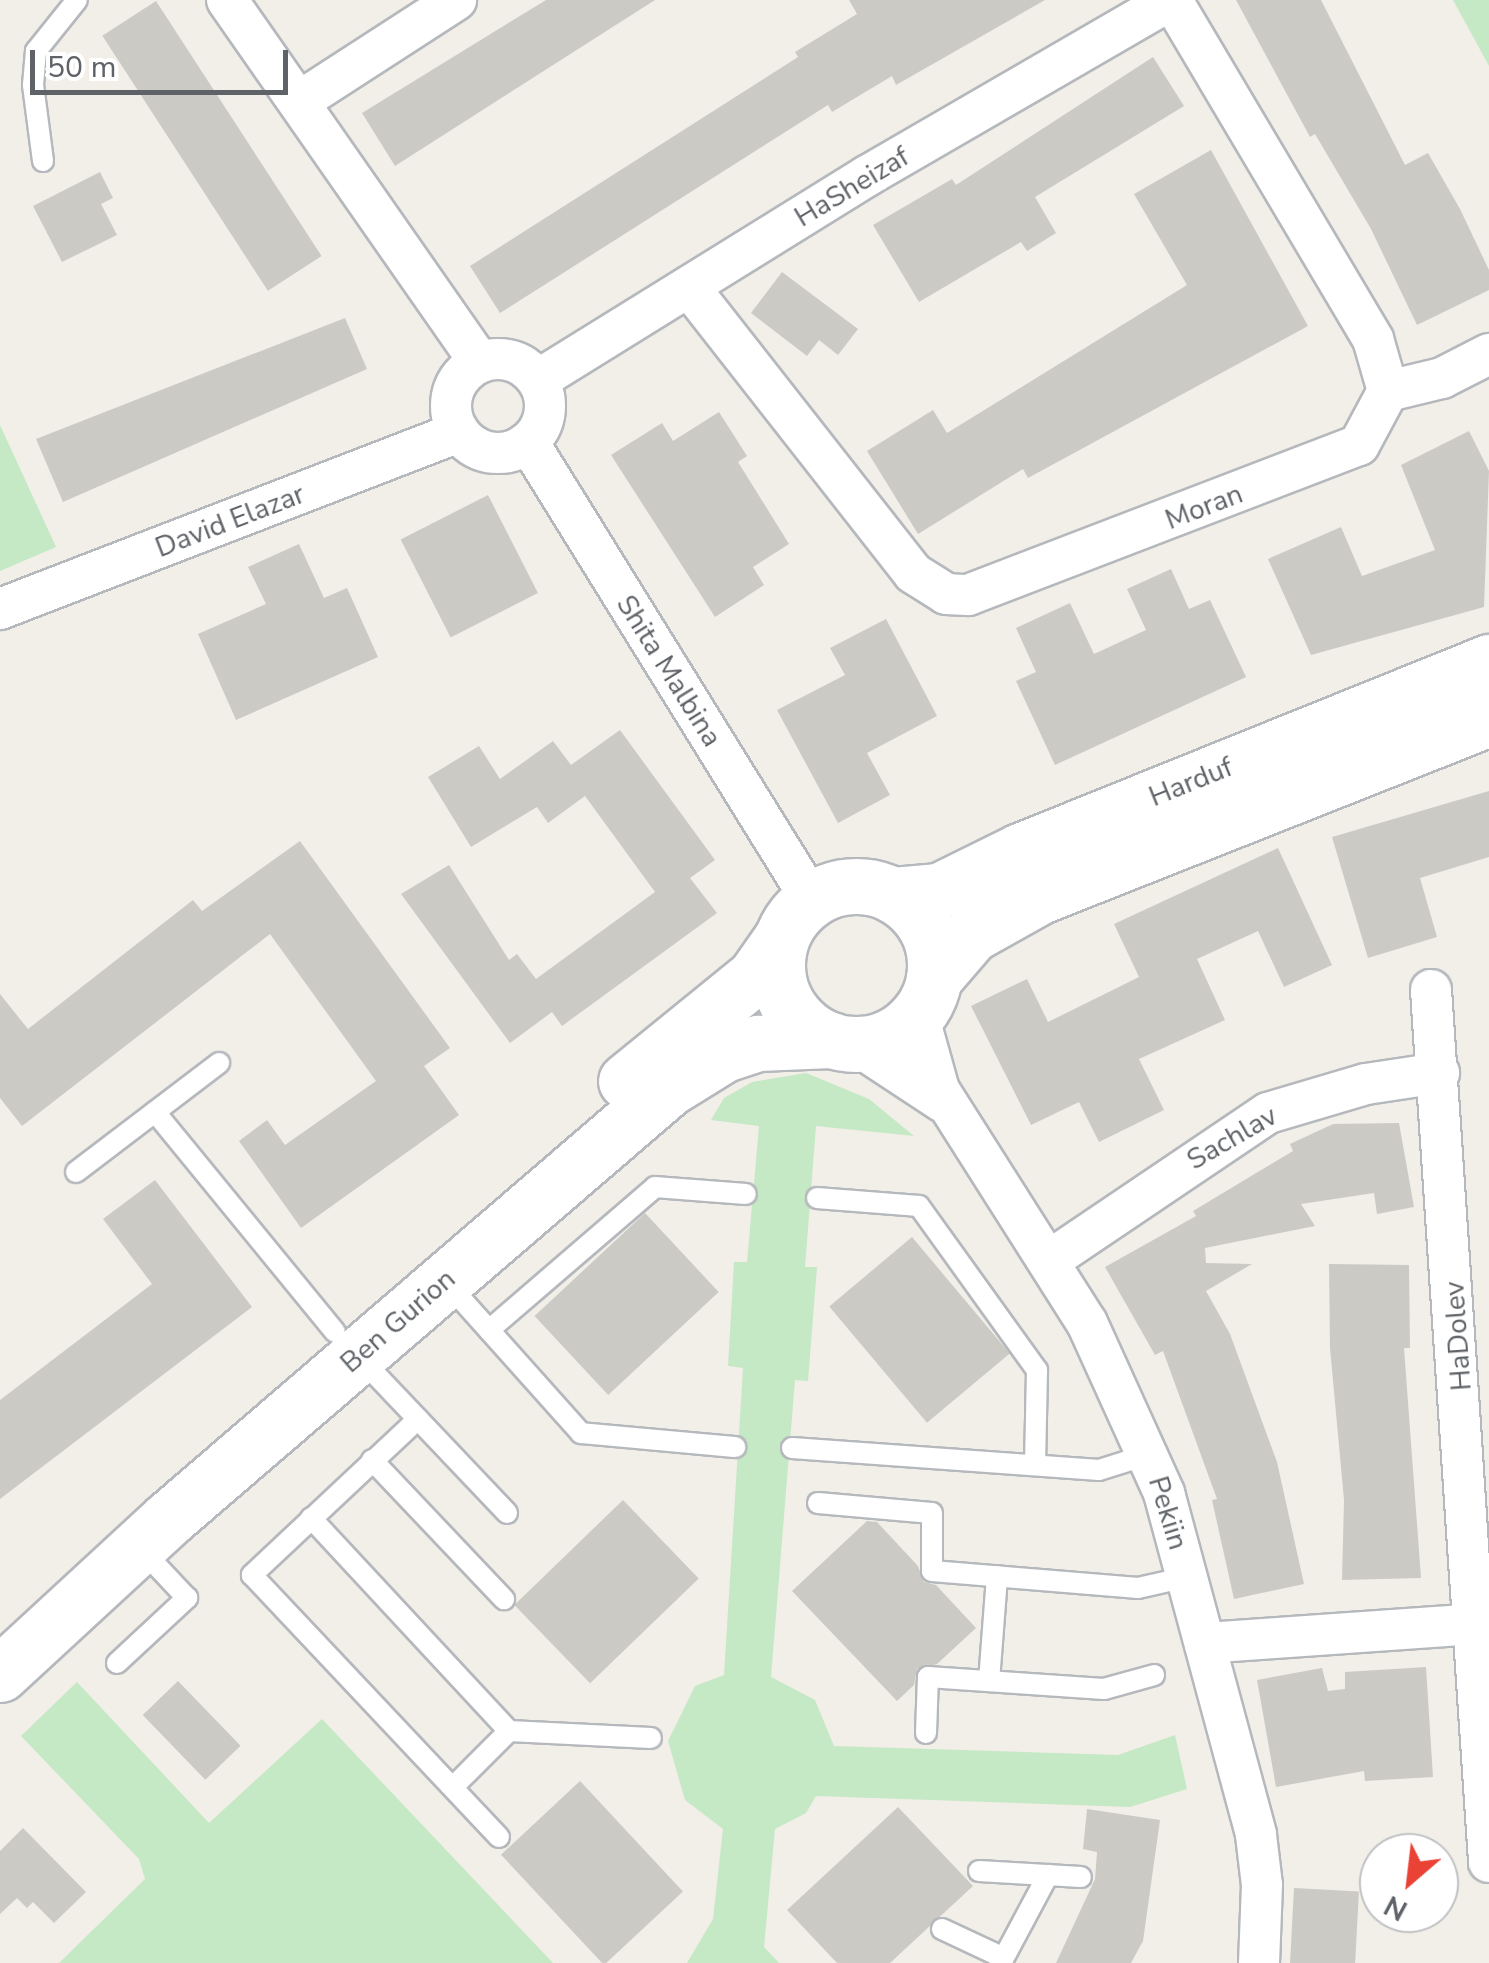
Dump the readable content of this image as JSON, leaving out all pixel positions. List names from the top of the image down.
{
  "streets": {
    "street": [
      "HaSheizaf",
      "Moran",
      "David Elazar",
      "Shita Malbina",
      "Harduf",
      "Sachlav",
      "Ben Gurion",
      "HaDolev",
      "Pekiin"
    ]
  },
  "crossings": [
    ["HaSheizaf", "Moran"],
    ["HaSheizaf", "David Elazar"],
    ["HaSheizaf", "Shita Malbina"],
    ["David Elazar", "Shita Malbina"],
    ["Shita Malbina", "Harduf"],
    ["Shita Malbina", "Ben Gurion"],
    ["Shita Malbina", "Pekiin"],
    ["Harduf", "Ben Gurion"],
    ["Harduf", "Pekiin"],
    ["Sachlav", "HaDolev"],
    ["Sachlav", "Pekiin"],
    ["Ben Gurion", "Pekiin"]
  ],
  "scale_bar": "50 m",
  "north": "bottom left"
}
